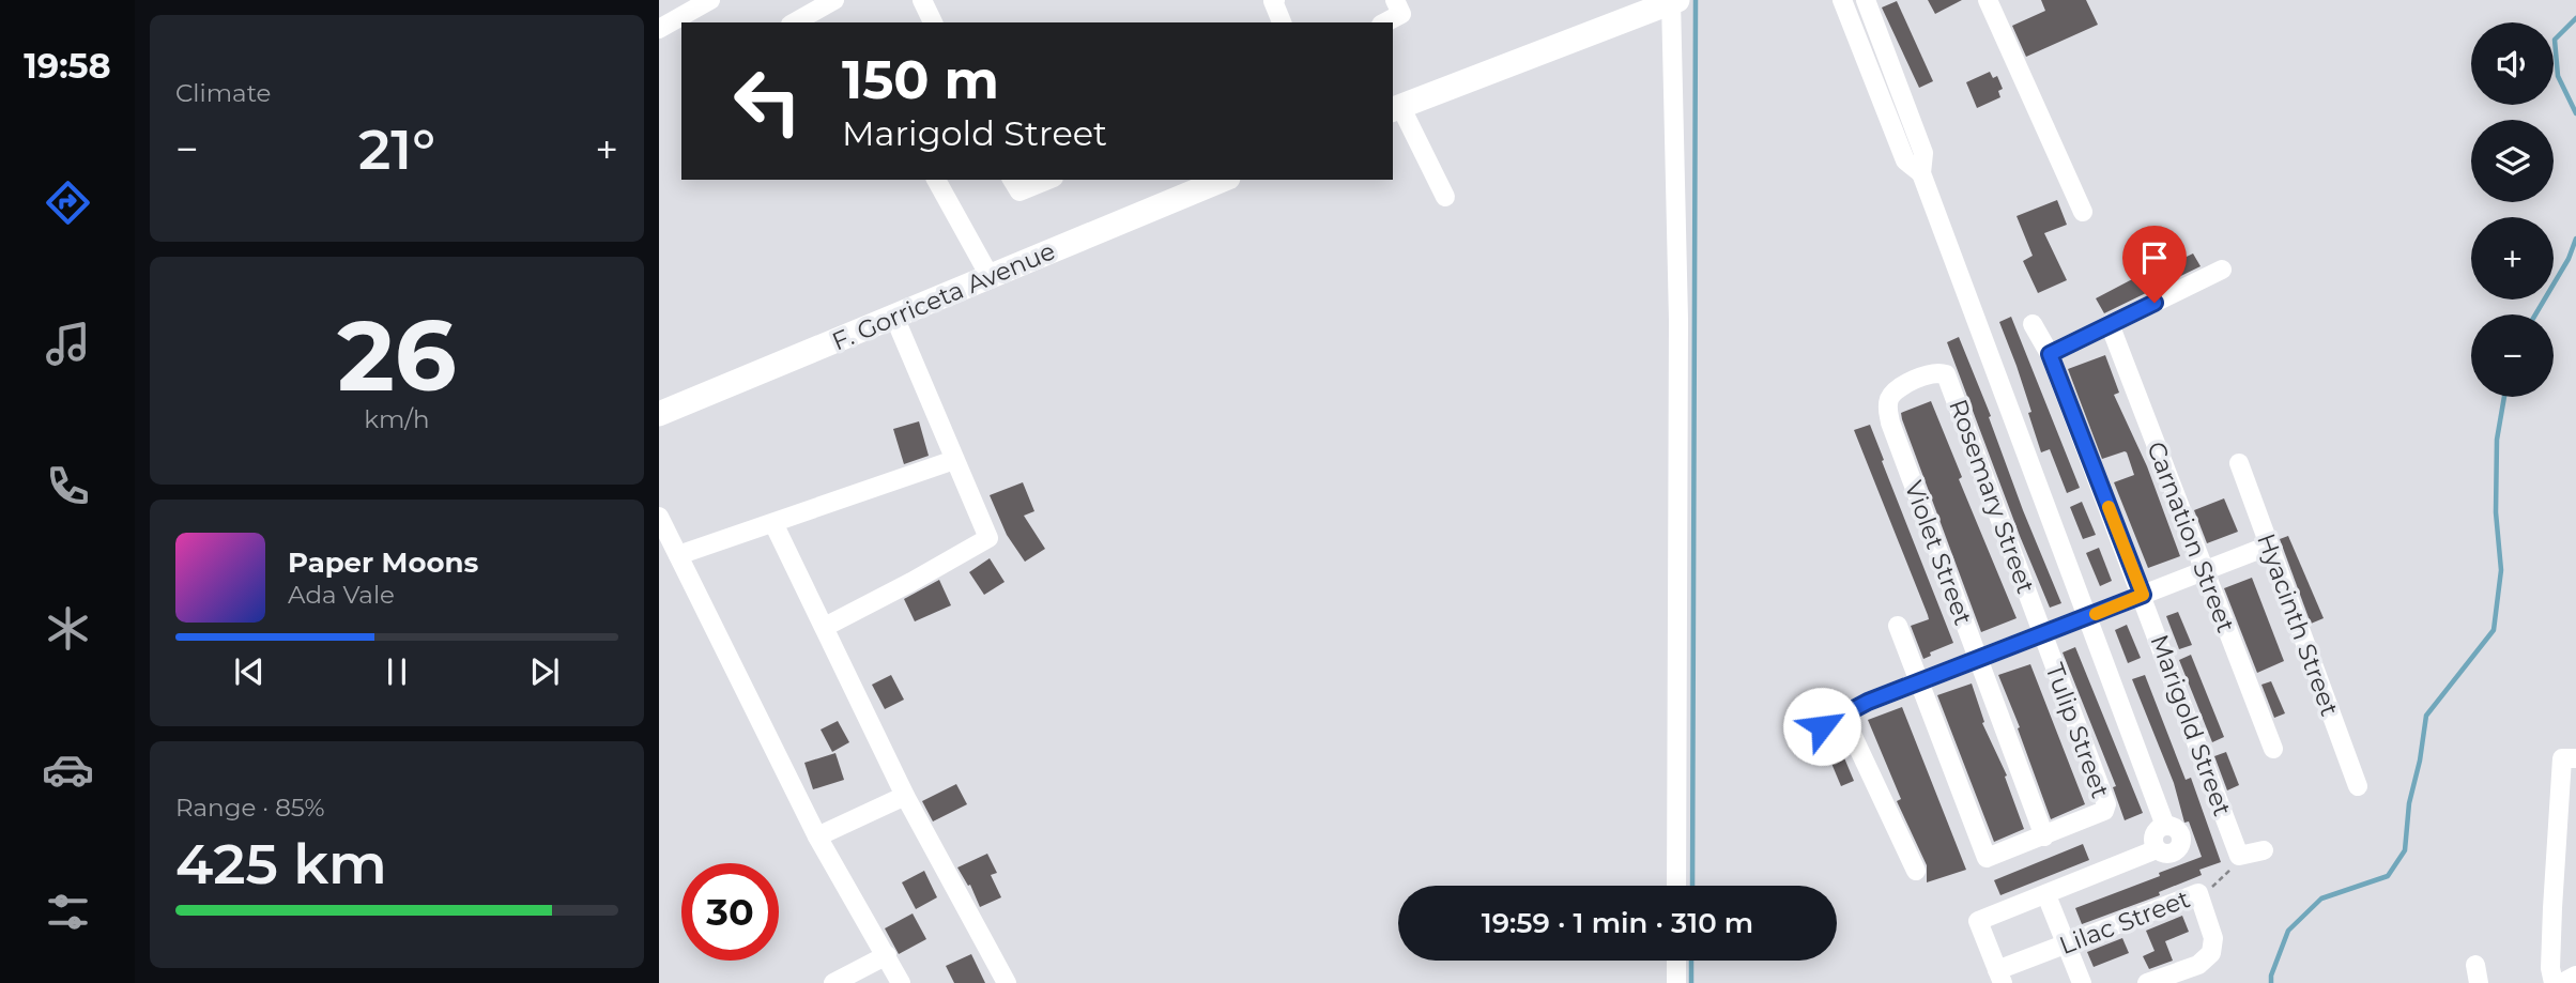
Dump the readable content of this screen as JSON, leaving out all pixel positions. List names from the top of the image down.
{
  "streets": {
    "main road": ["F. Gorriceta Avenue"],
    "street": [
      "Rosemary Street",
      "Carnation Street",
      "Violet Street",
      "Hyacinth Street",
      "Marigold Street",
      "Tulip Street",
      "Lilac Street"
    ]
  },
  "crossings": [
    ["Rosemary Street", "Violet Street"],
    ["Rosemary Street", "Tulip Street"],
    ["Violet Street", "Tulip Street"],
    ["Marigold Street", "Lilac Street"]
  ],
  "page": {
    "tabs": "19:58",
    "tile": [
      "Climate",
      ["26", "km/h"],
      ["Range · 85%", "425 km"]
    ],
    "map_buttons": ["+", "−"],
    "turn": ["150 m", "Marigold Street"],
    "heat": ["−", "21°", "+"],
    "song": ["Paper Moons", "Ada Vale"],
    "limit": "30",
    "trip": "19:59 · 1 min · 310 m"
  }
}
